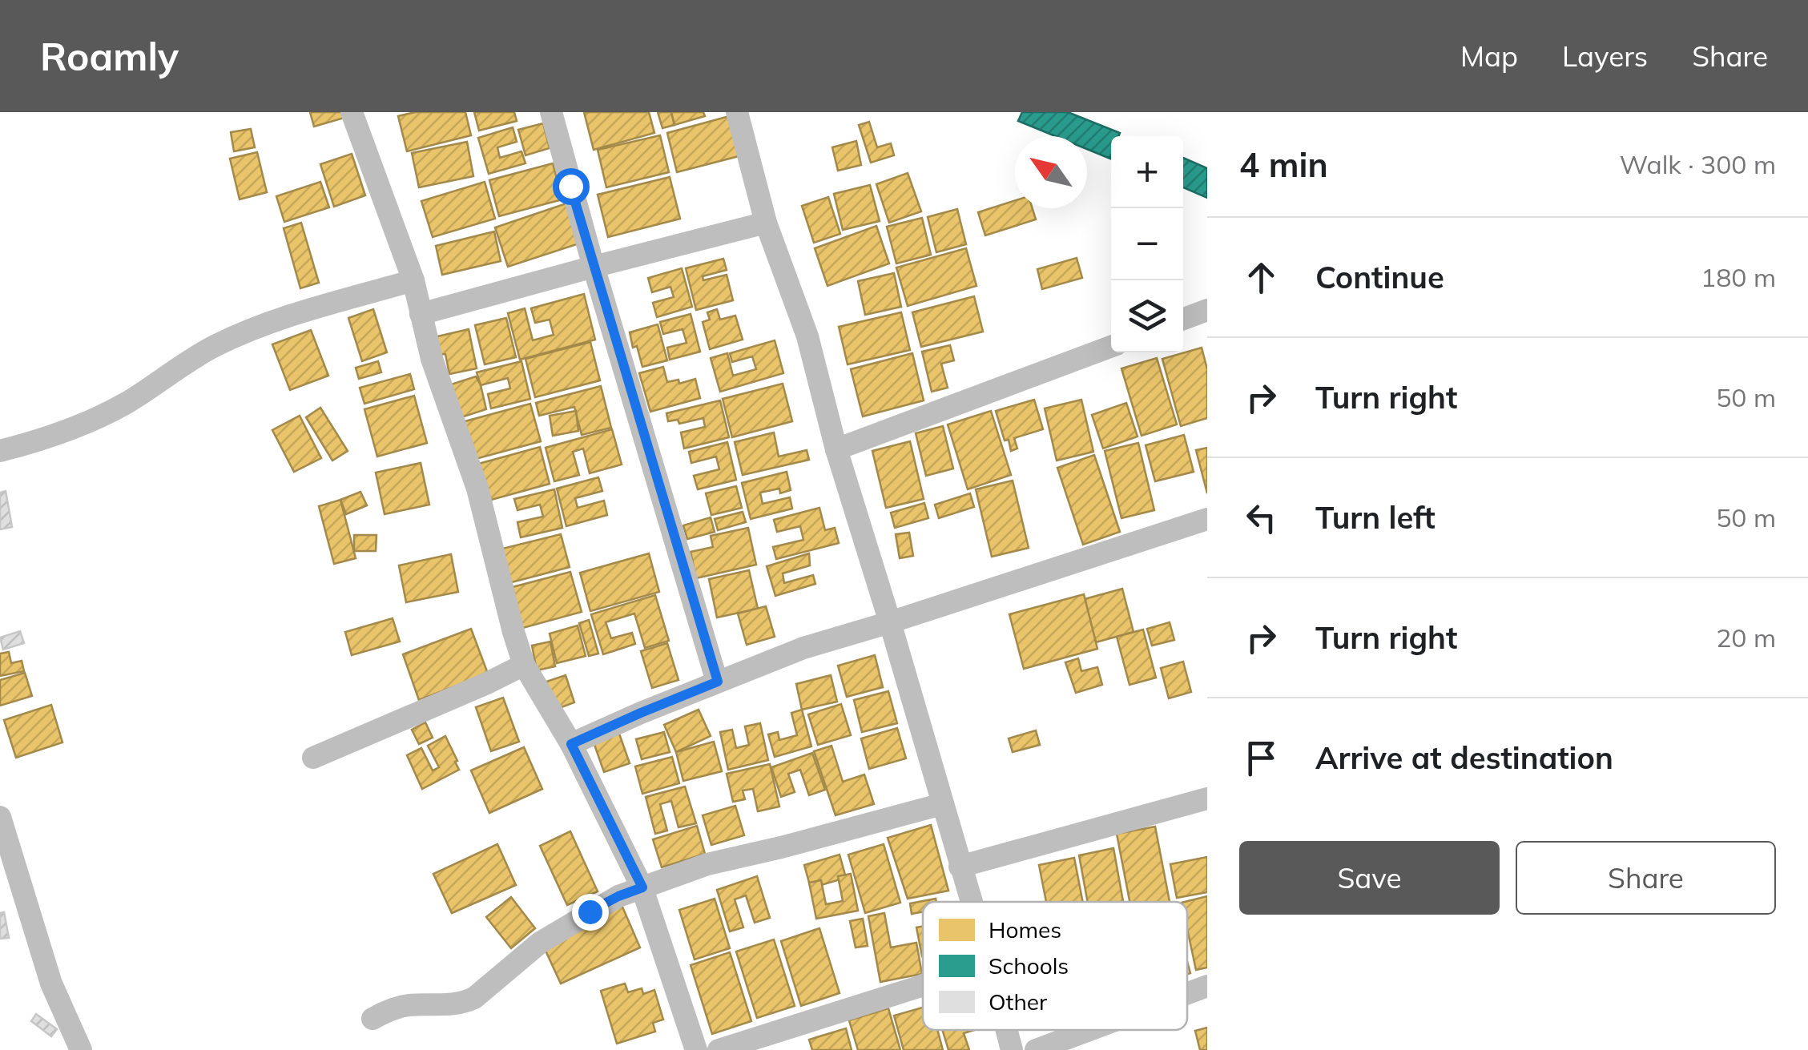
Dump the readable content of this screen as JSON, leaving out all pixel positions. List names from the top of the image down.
{
  "legend": ["Homes", "Schools", "Other"],
  "north": "top left",
  "page": {
    "header": "Roamly",
    "nav": ["Map", "Layers", "Share"],
    "heading": ["4 min", "Walk · 300 m"],
    "map_buttons": ["+", "−"],
    "list": [
      ["Continue", "180 m"],
      ["Turn right", "50 m"],
      ["Turn left", "50 m"],
      ["Turn right", "20 m"],
      "Arrive at destination"
    ],
    "buttons": ["Save", "Share"]
  }
}
